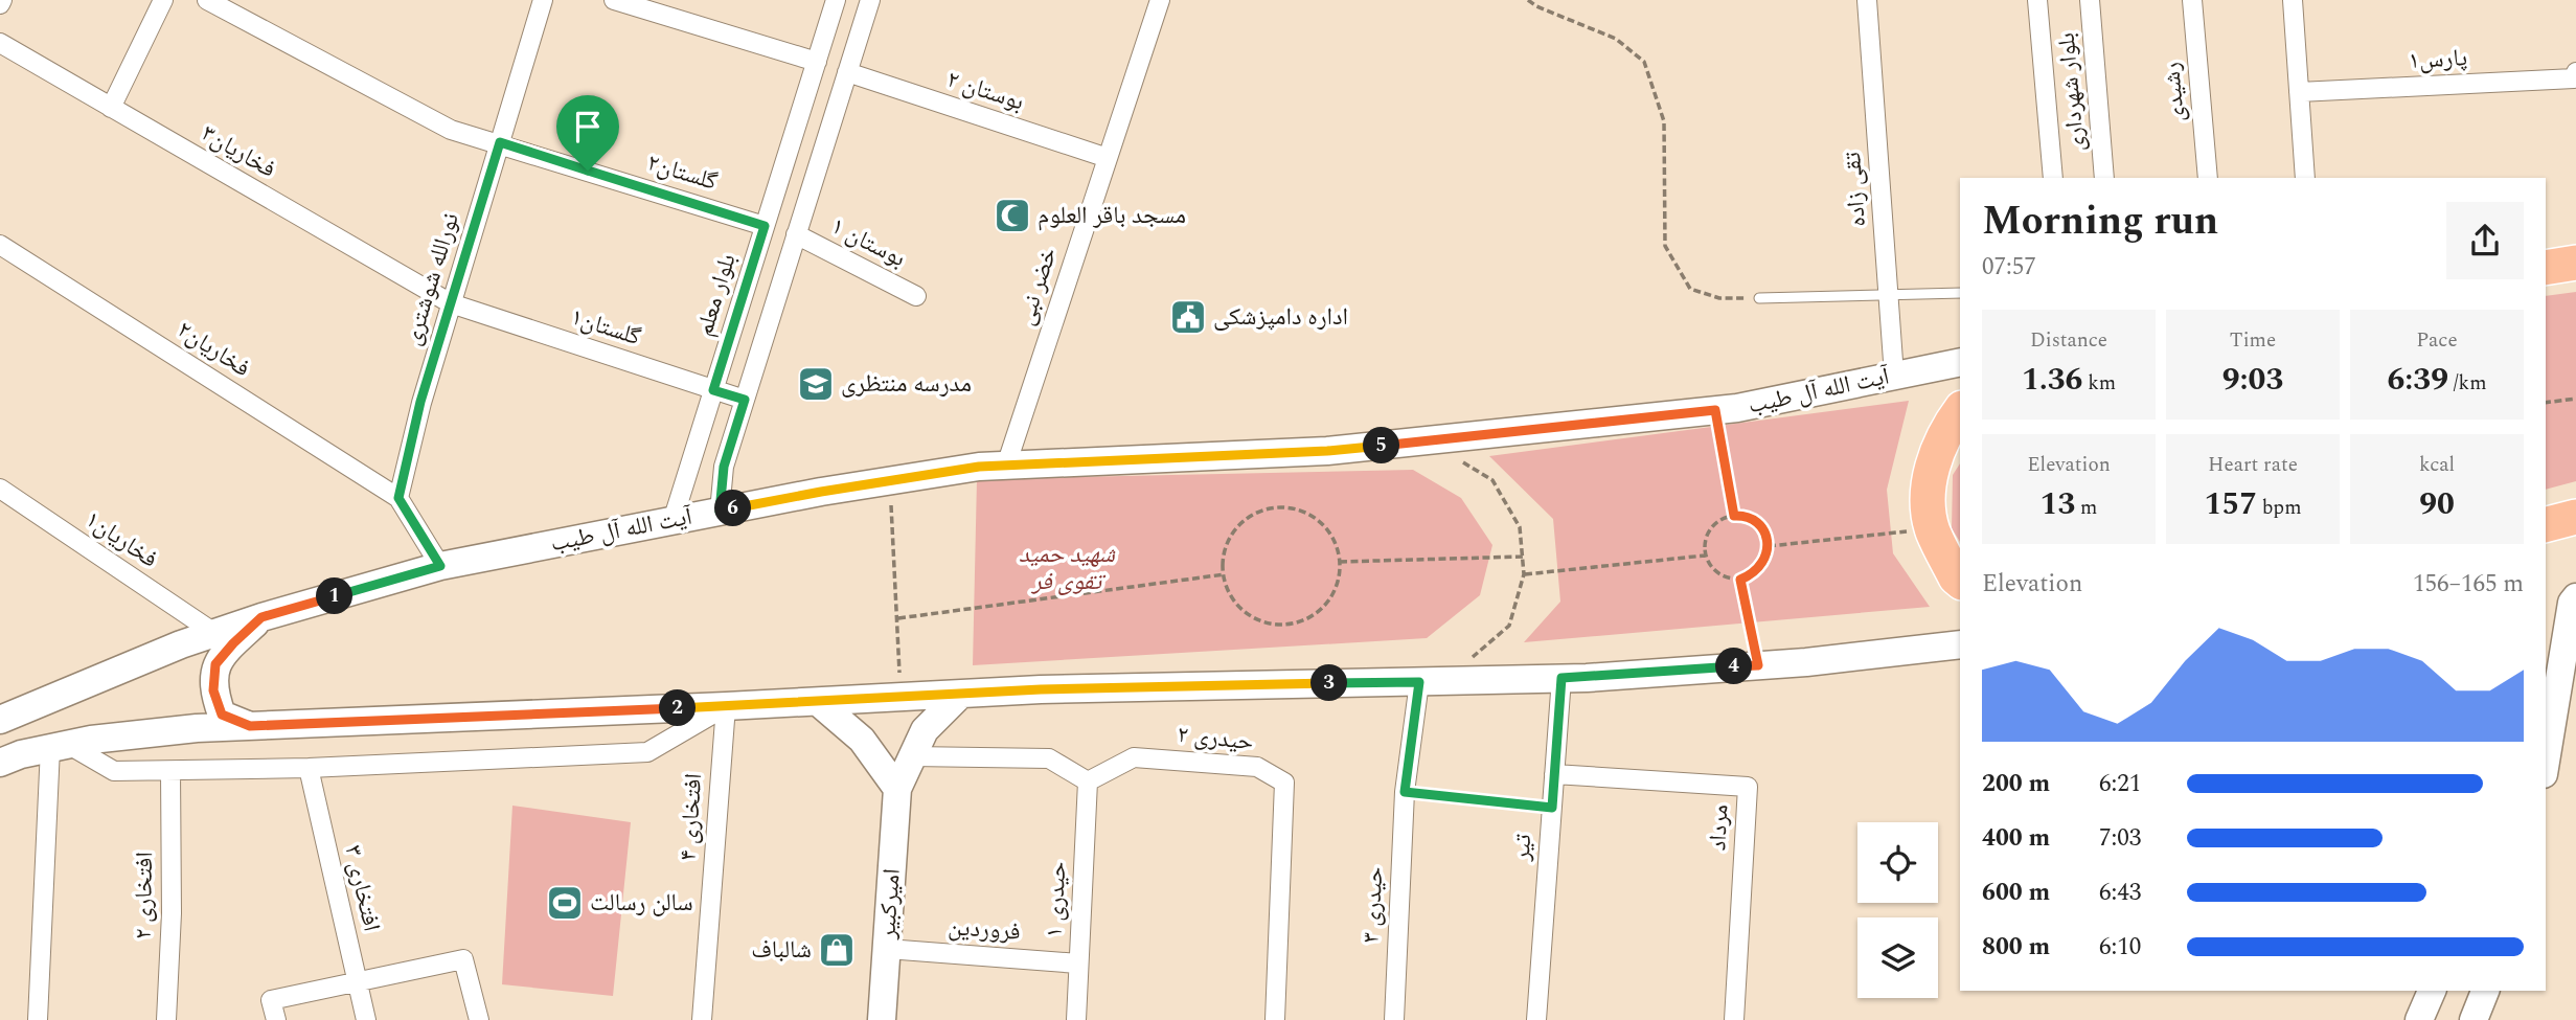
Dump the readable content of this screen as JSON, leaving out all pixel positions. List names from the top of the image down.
{
  "streets": {
    "main road": ["آیت الله آل طیب", "امیرکبیر"],
    "street": [
      "پارس۱",
      "بوستان ۲",
      "بلوار شهرداری",
      "رشیدی",
      "فخاریان۳",
      "گلستان۲",
      "تقی زاده",
      "بوستان ۱",
      "نورالله شوشتری",
      "خضر نبی",
      "بلوار معلم",
      "گلستان۱",
      "فخاریان۲",
      "فخاریان۱",
      "حیدری ۲",
      "افتخاری ۴",
      "مرداد",
      "تیر",
      "افتخاری ۳",
      "افتخاری ۲",
      "حیدری ۱",
      "حیدری ۳",
      "فروردین"
    ]
  },
  "crossings": [
    ["بوستان ۲", "خضر نبی"],
    ["فخاریان۳", "نورالله شوشتری"],
    ["فخاریان۳", "گلستان۱"],
    ["گلستان۲", "نورالله شوشتری"],
    ["گلستان۲", "بلوار معلم"],
    ["تقی زاده", "آیت الله آل طیب"],
    ["نورالله شوشتری", "گلستان۱"],
    ["نورالله شوشتری", "فخاریان۲"],
    ["خضر نبی", "آیت الله آل طیب"],
    ["بلوار معلم", "گلستان۱"],
    ["بلوار معلم", "آیت الله آل طیب"],
    ["آیت الله آل طیب", "فخاریان۱"],
    ["حیدری ۲", "حیدری ۱"],
    ["مرداد", "تیر"],
    ["حیدری ۱", "فروردین"],
    ["امیرکبیر", "فروردین"]
  ],
  "parks": ["شهید حمید تقوی فر"],
  "places": {
    "mosque": ["مسجد باقر العلوم"],
    "public building": ["اداره دامپزشکی"],
    "school or university": ["مدرسه منتظری"],
    "sports": ["سالن رسالت"],
    "shop": ["شالباف"]
  },
  "page": {
    "heading": ["Morning run", "07:57"],
    "stats": [
      ["Distance", "1.36 km"],
      ["Time", "9:03"],
      ["Pace", "6:39 /km"],
      ["Elevation", "13 m"],
      ["Heart rate", "157 bpm"],
      ["kcal", "90"]
    ],
    "pins": [
      "5",
      "6",
      "1",
      "4",
      "3",
      "2"
    ],
    "chart": ["Elevation", "156–165 m"],
    "list": [
      {
        "name": "200 m",
        "note": "6:21"
      },
      {
        "name": "400 m",
        "note": "7:03"
      },
      {
        "name": "600 m",
        "note": "6:43"
      },
      {
        "name": "800 m",
        "note": "6:10"
      }
    ]
  }
}
